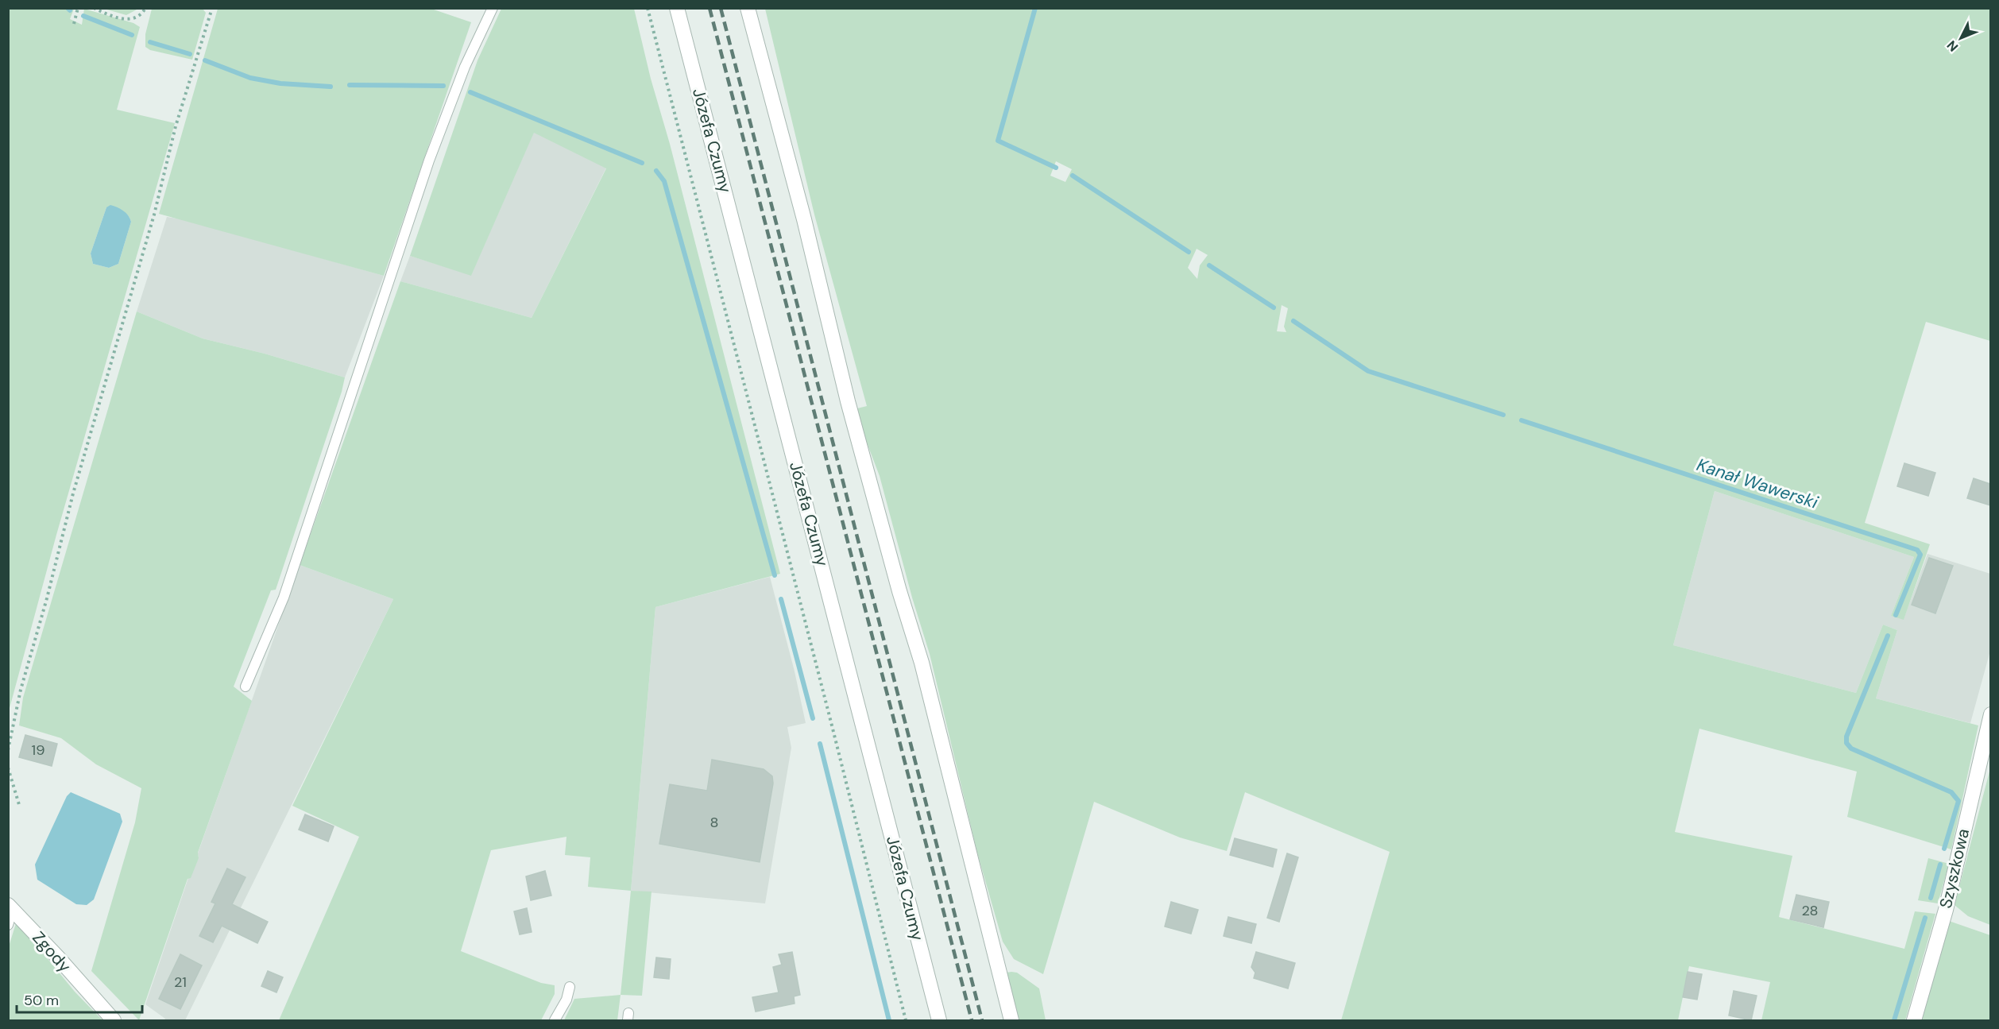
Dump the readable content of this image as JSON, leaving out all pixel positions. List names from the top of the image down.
{
  "streets": {
    "street": ["Józefa Czumy", "Szyszkowa", "Zgody"]
  },
  "water": ["Kanał Wawerski"],
  "house_numbers": [
    "19",
    "8",
    "28",
    "21"
  ],
  "scale_bar": "50 m",
  "north": "bottom left"
}
